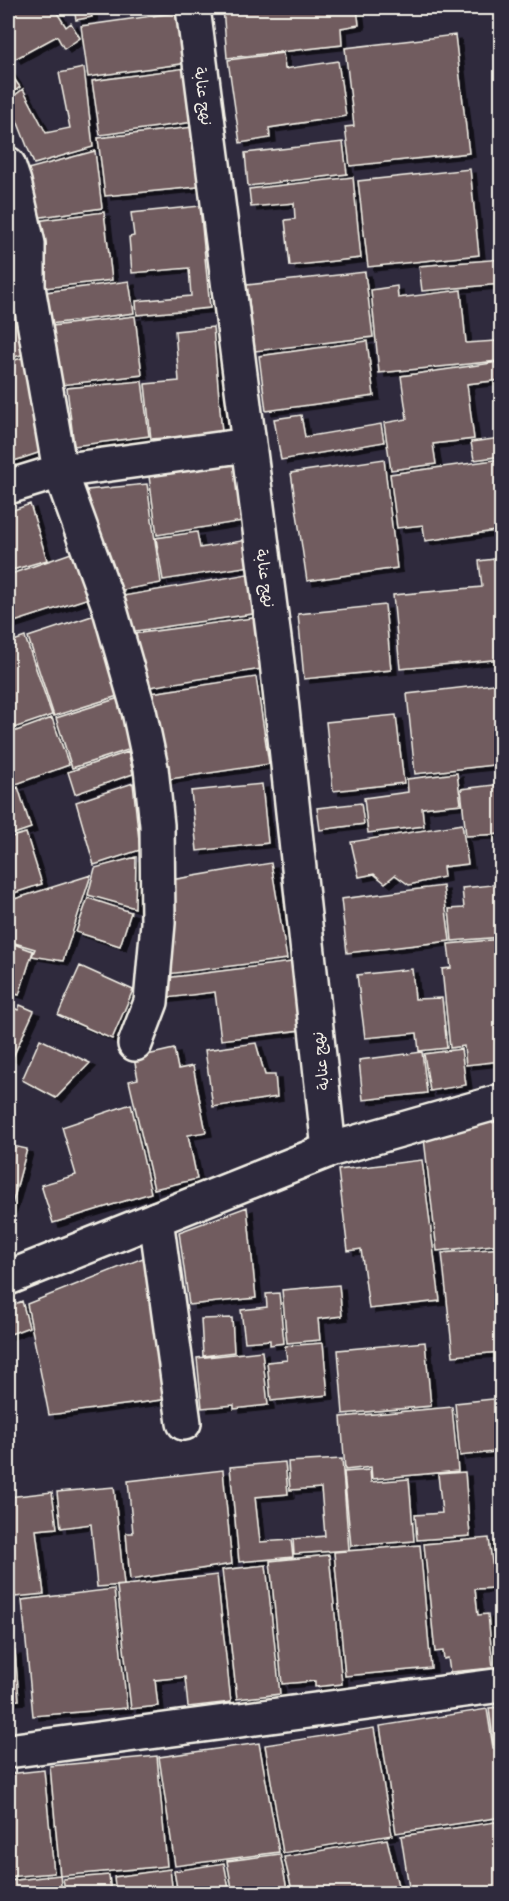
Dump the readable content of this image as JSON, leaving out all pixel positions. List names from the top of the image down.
{
  "streets": {
    "street": ["نهج عنابة"]
  }
}
